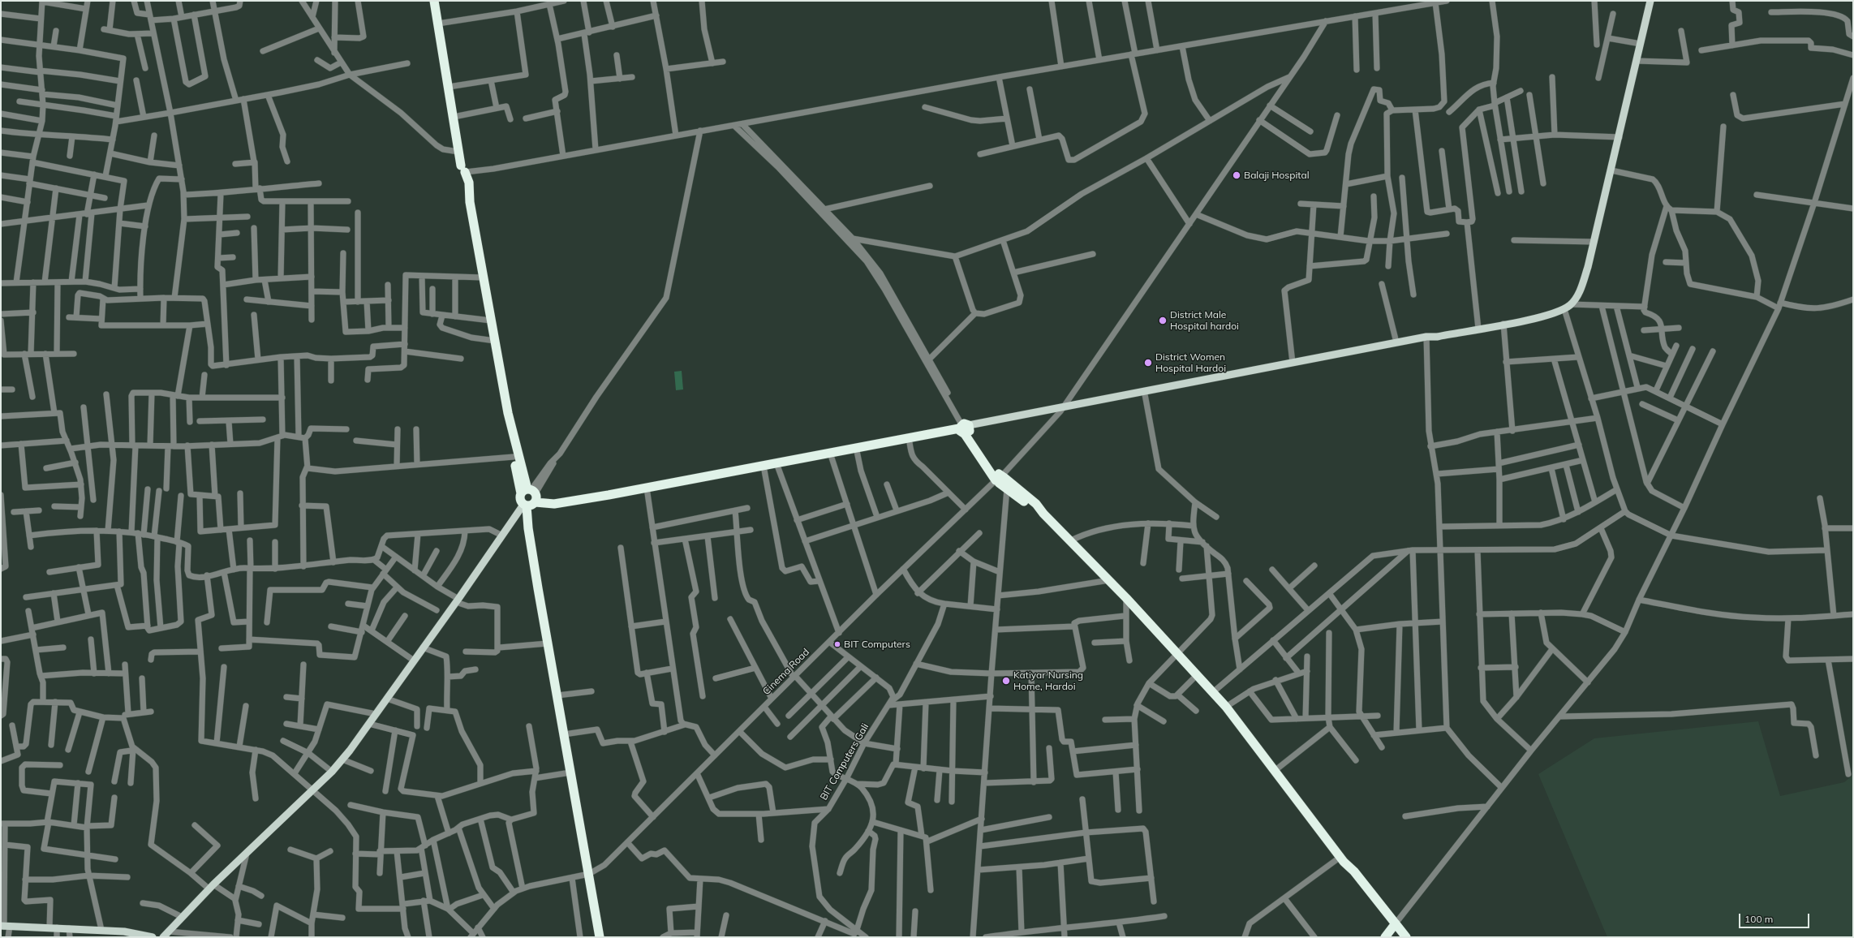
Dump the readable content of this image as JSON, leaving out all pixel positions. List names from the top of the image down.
{
  "streets": {
    "street": ["Cinema Road", "BIT Computers Gali"]
  },
  "places": [
    "Balaji Hospital",
    "District Male Hospital hardoi",
    "District Women Hospital Hardoi",
    "BIT Computers",
    "Katiyar Nursing Home, Hardoi"
  ],
  "scale_bar": "100 m"
}
